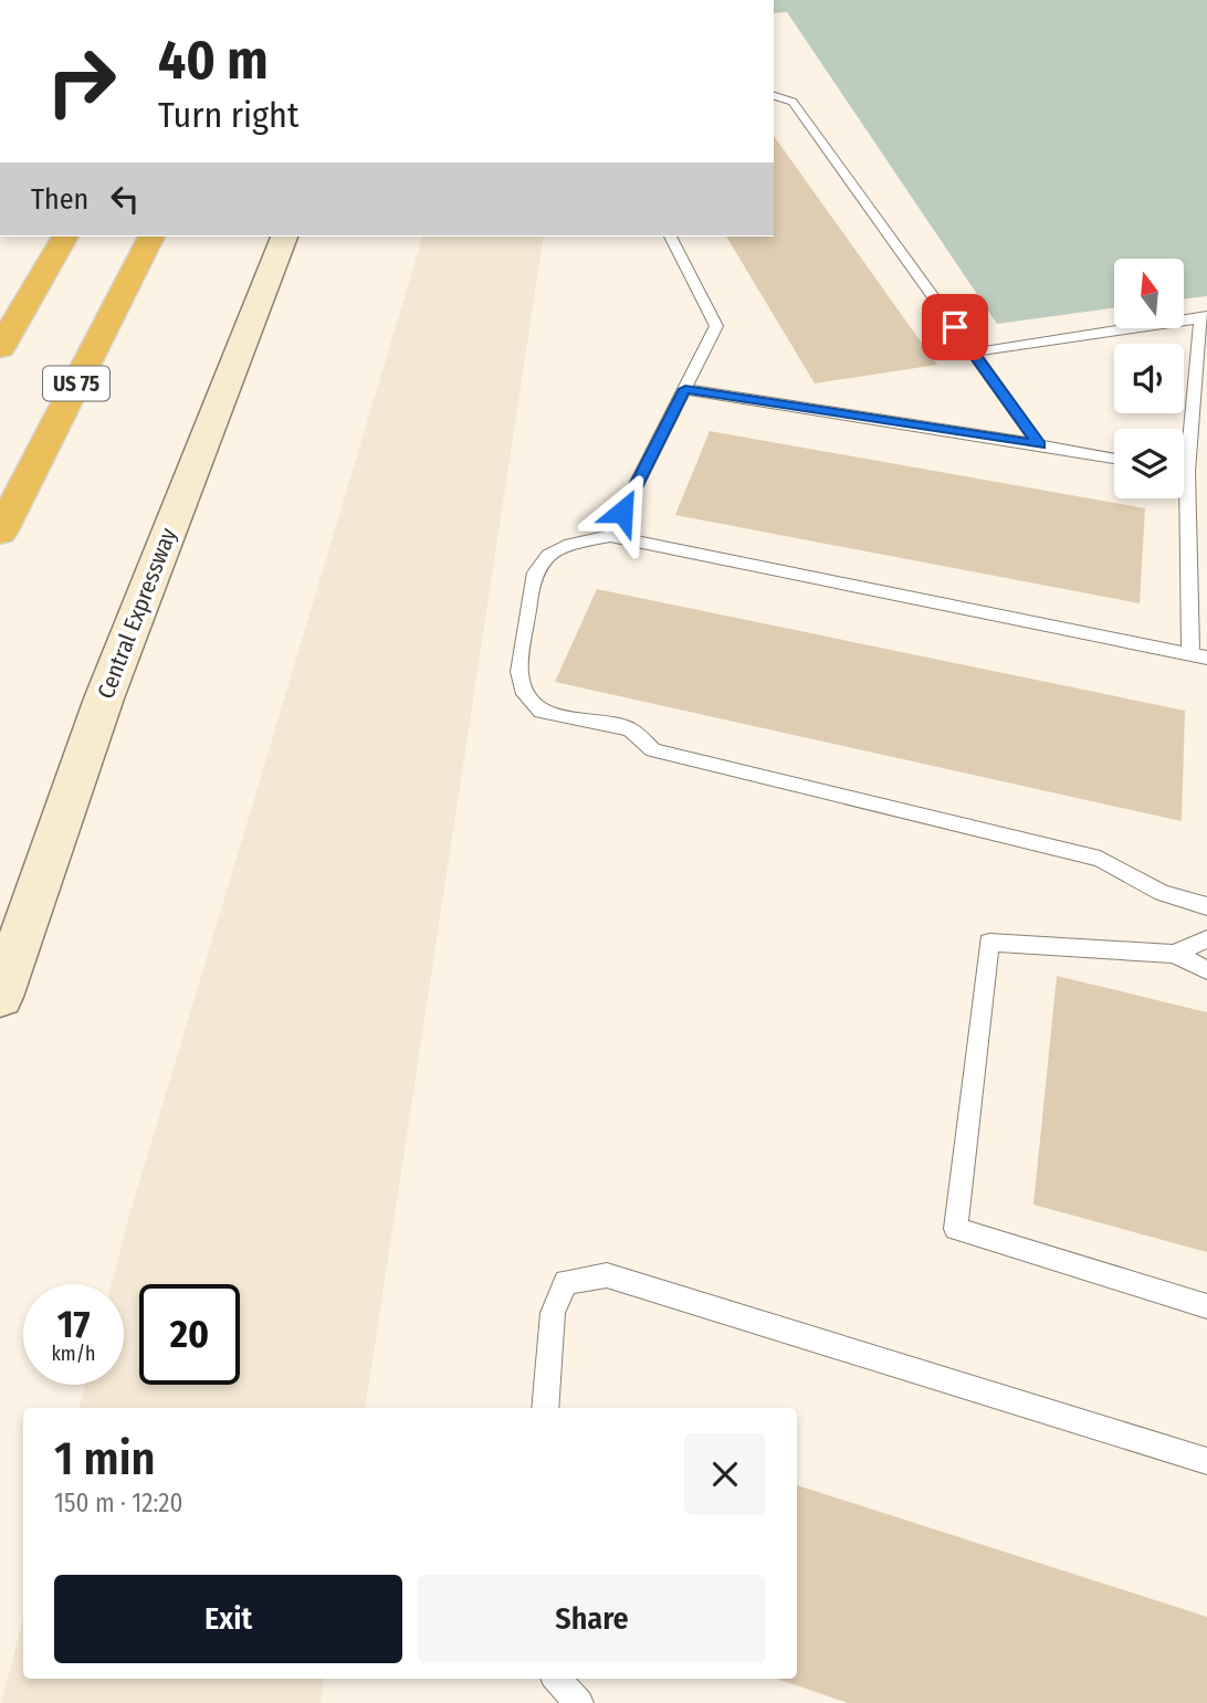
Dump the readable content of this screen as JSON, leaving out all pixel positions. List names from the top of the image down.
{
  "streets": {
    "highway": ["US 75"],
    "main road": ["Central Expressway"]
  },
  "north": "top",
  "page": {
    "turn": ["40 m", "Turn right"],
    "then": "Then",
    "speed": "17 km/h",
    "limit": "20",
    "heading": ["1 min", "150 m · 12:20"],
    "buttons": ["Exit", "Share"]
  }
}
